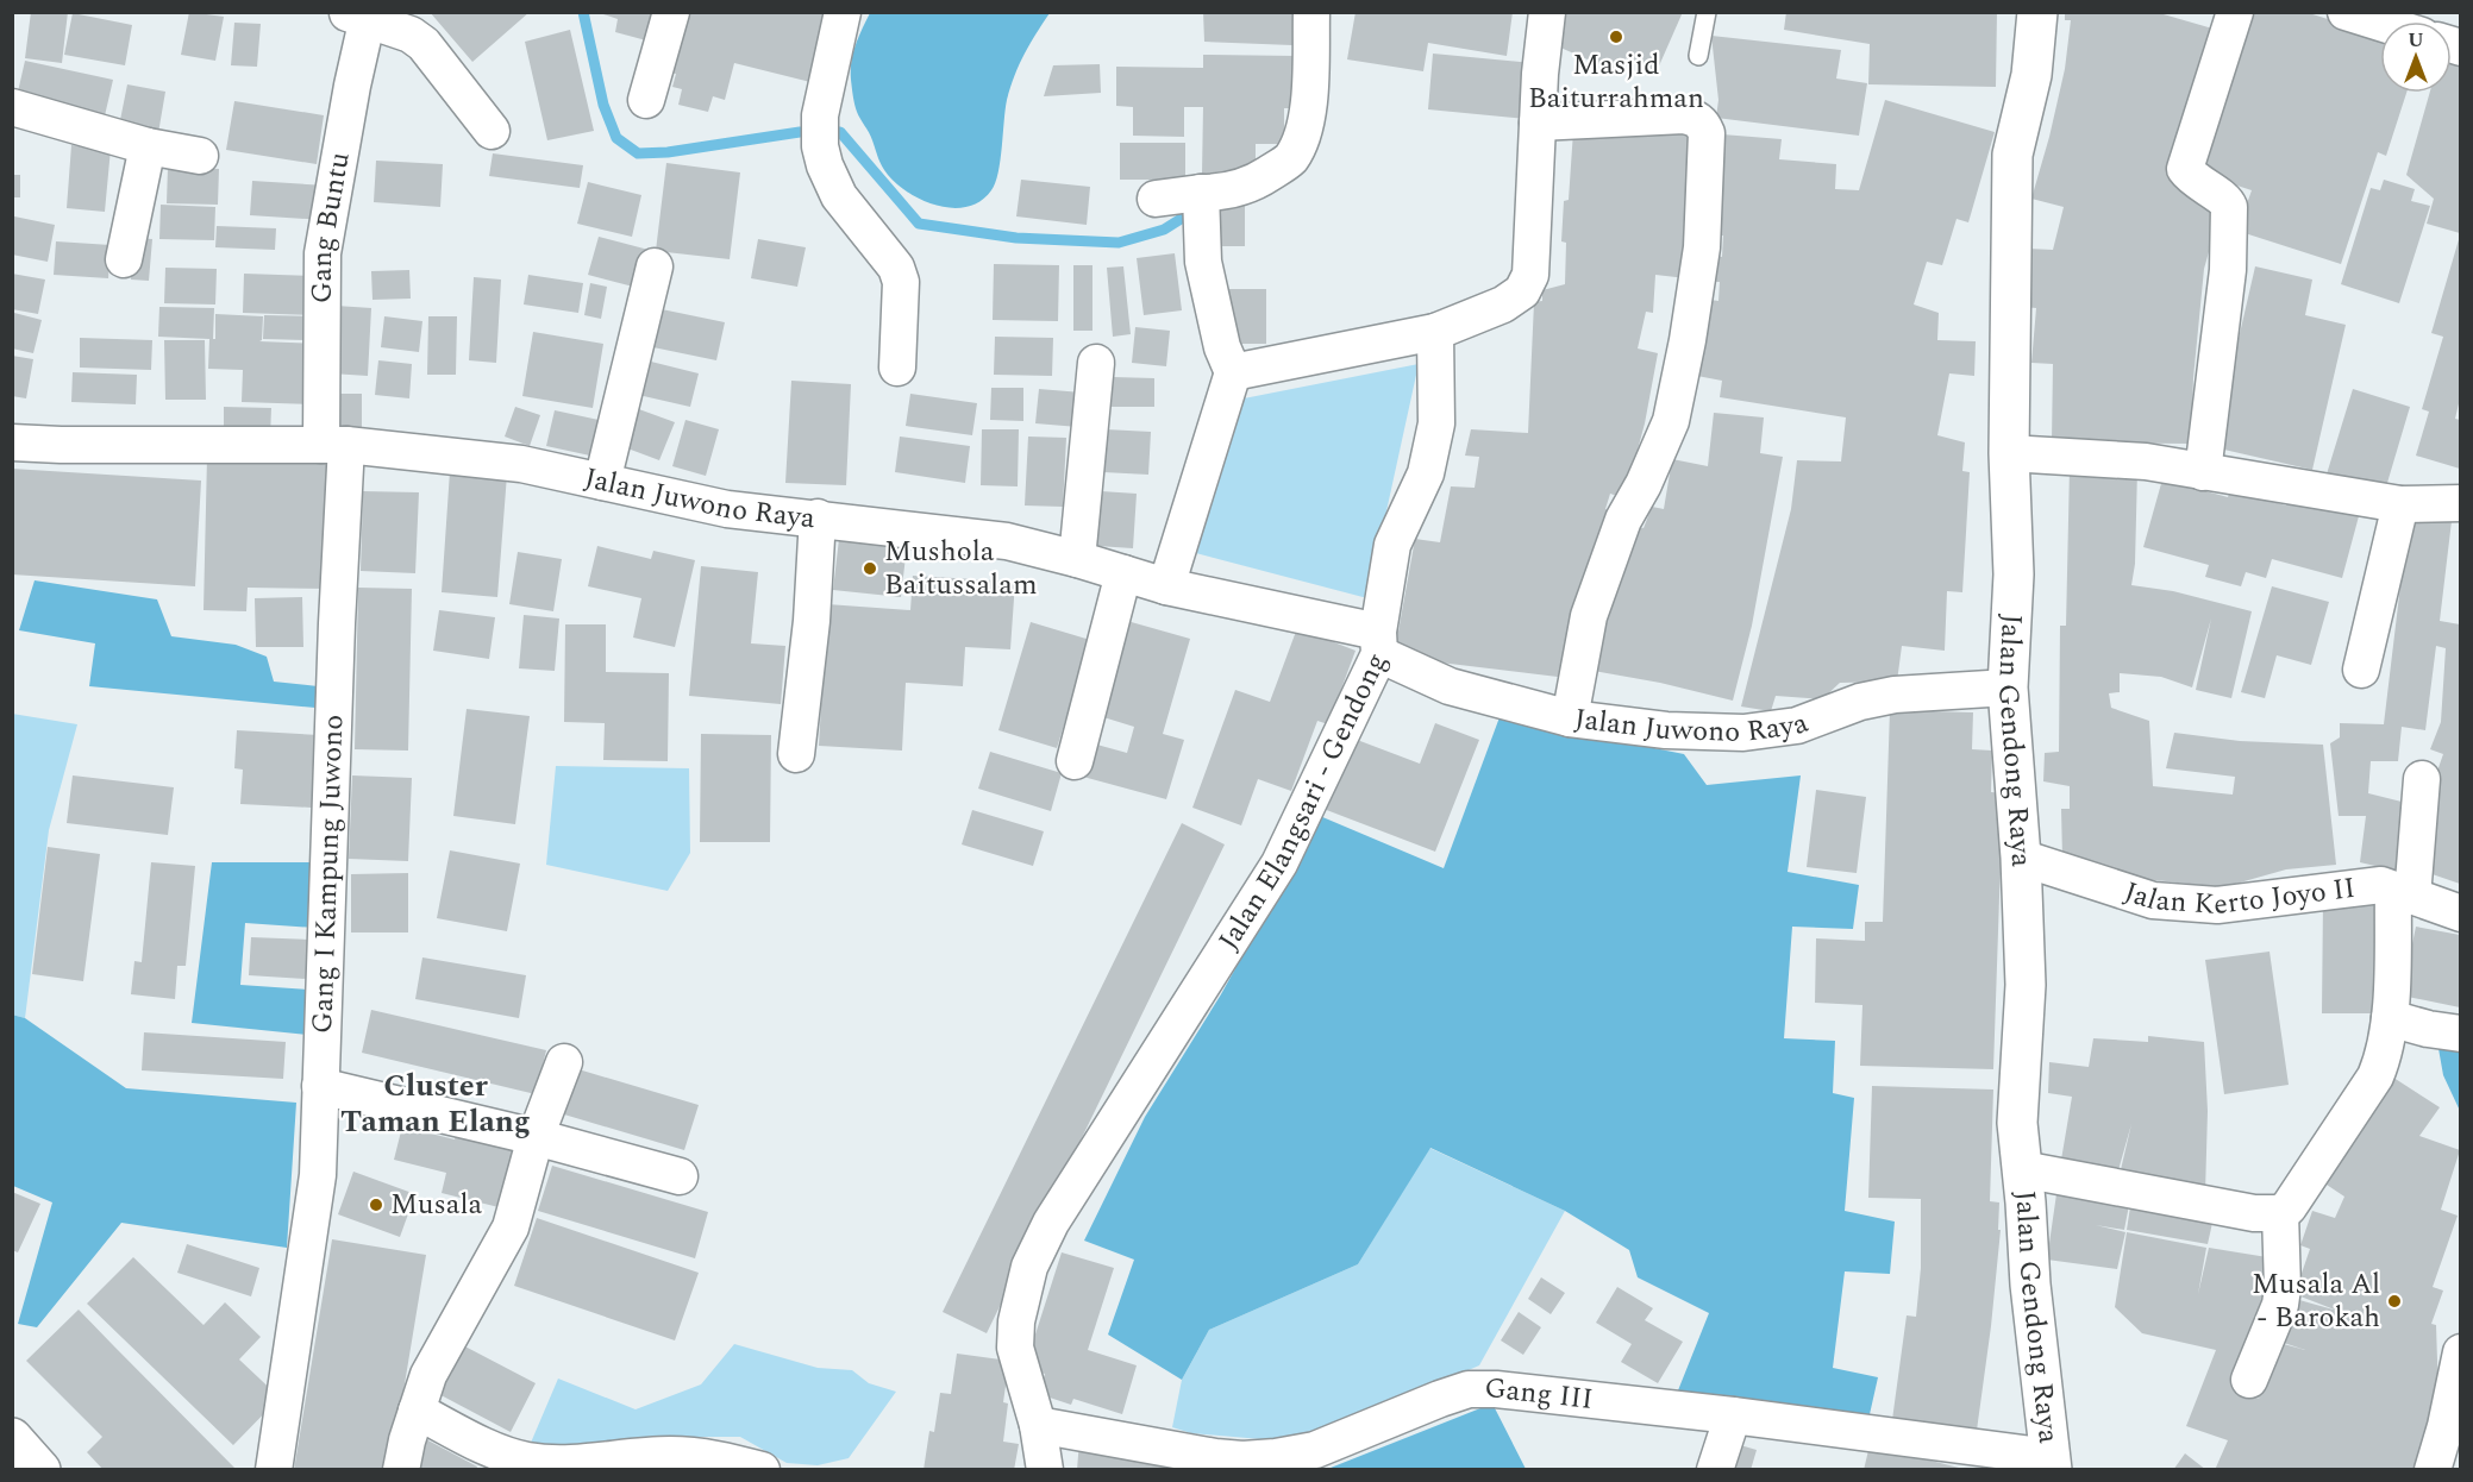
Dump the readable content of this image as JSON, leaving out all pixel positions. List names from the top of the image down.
{
  "streets": {
    "main road": ["Jalan Gendong Raya"],
    "street": [
      "Gang Buntu",
      "Jalan Juwono Raya",
      "Jalan Elangsari - Gendong",
      "Gang I Kampung Juwono",
      "Jalan Kerto Joyo II",
      "Gang III"
    ]
  },
  "crossings": [
    ["Gang Buntu", "Jalan Juwono Raya"],
    ["Gang Buntu", "Gang I Kampung Juwono"],
    ["Jalan Juwono Raya", "Jalan Gendong Raya"],
    ["Jalan Juwono Raya", "Jalan Elangsari - Gendong"],
    ["Jalan Juwono Raya", "Gang I Kampung Juwono"],
    ["Jalan Gendong Raya", "Jalan Kerto Joyo II"],
    ["Jalan Gendong Raya", "Gang III"],
    ["Jalan Elangsari - Gendong", "Gang III"]
  ],
  "districts": ["Cluster Taman Elang"],
  "places": [
    "Masjid Baiturrahman",
    "Mushola Baitussalam",
    "Musala",
    "Musala Al - Barokah"
  ],
  "north": "top"
}
